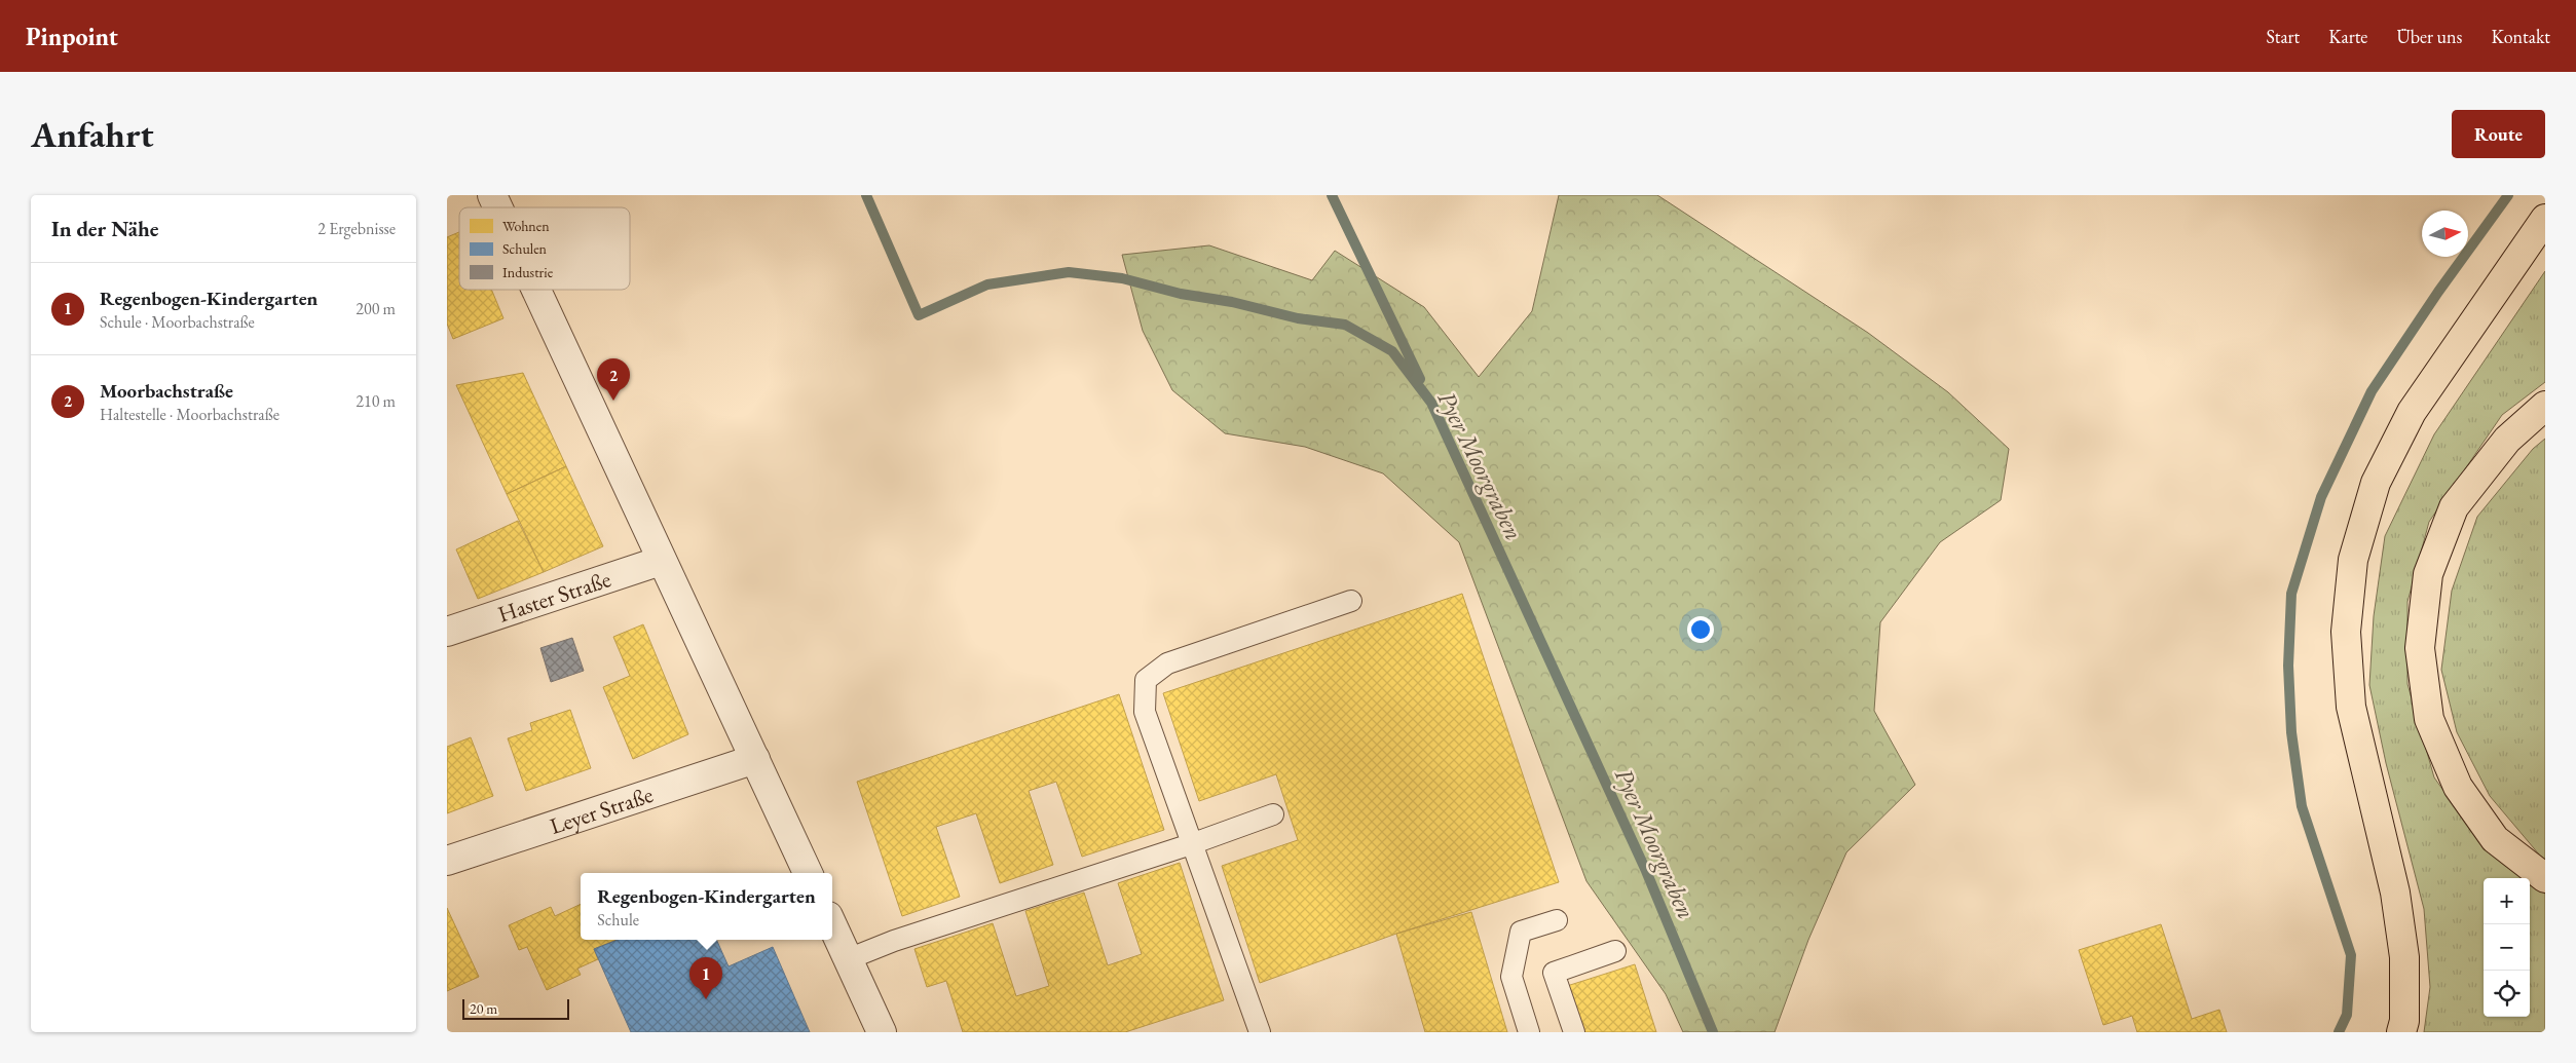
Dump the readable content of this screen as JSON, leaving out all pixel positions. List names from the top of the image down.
{
  "streets": {
    "street": ["Haster Straße", "Leyer Straße"]
  },
  "water": ["Pyer Moorgraben"],
  "legend": ["Wohnen", "Schulen", "Industrie"],
  "scale_bar": "20 m",
  "north": "right",
  "page": {
    "header": "Pinpoint",
    "nav": [
      "Start",
      "Karte",
      "Über uns",
      "Kontakt"
    ],
    "buttons": "Route",
    "title": "Anfahrt",
    "heading": ["In der Nähe", "2 Ergebnisse"],
    "list": [
      {
        "mark": "1",
        "name": "Regenbogen-Kindergarten",
        "note": "Schule · Moorbachstraße",
        "value": "200 m"
      },
      {
        "mark": "2",
        "name": "Moorbachstraße",
        "note": "Haltestelle · Moorbachstraße",
        "value": "210 m"
      }
    ],
    "pins": ["2", "1"],
    "popup": ["Regenbogen-Kindergarten", "Schule"],
    "map_buttons": ["+", "−"],
    "scale": "20 m"
  }
}
